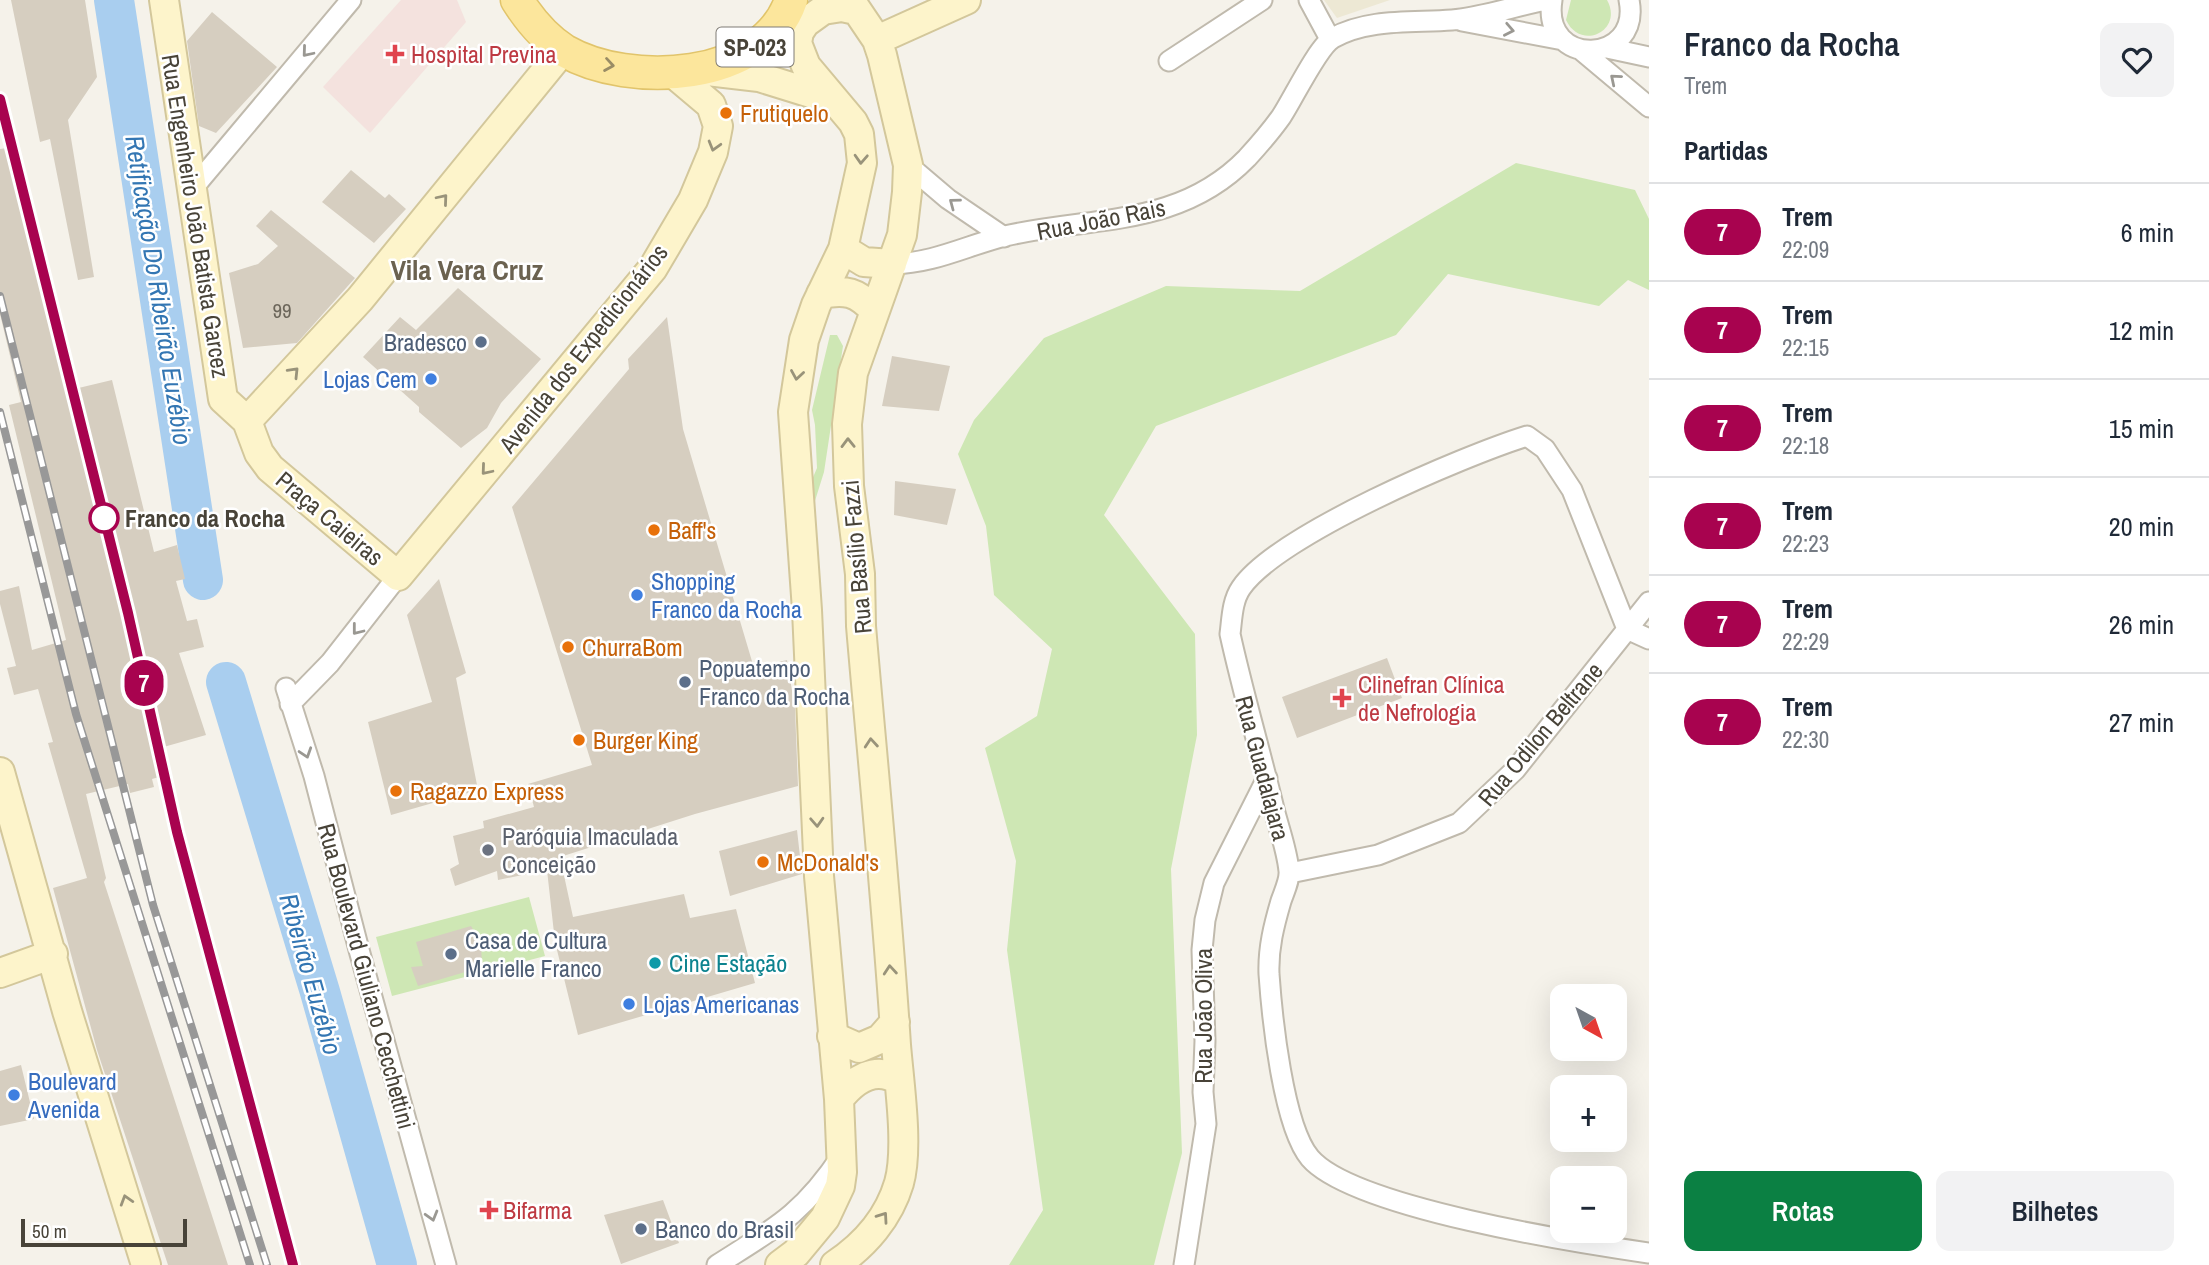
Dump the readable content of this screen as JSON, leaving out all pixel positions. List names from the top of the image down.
{
  "streets": {
    "main road": [
      "SP-023",
      "Rua Engenheiro João Batista Garcez",
      "Avenida dos Expedicionários",
      "Praça Caieiras",
      "Rua Basílio Fazzi"
    ],
    "street": [
      "Rua João Rais",
      "Rua Odilon Beltrane",
      "Rua Guadalajara",
      "Rua Boulevard Giuliano Cecchettini",
      "Rua João Oliva"
    ]
  },
  "crossings": [
    ["SP-023", "Avenida dos Expedicionários"],
    ["Rua Engenheiro João Batista Garcez", "Praça Caieiras"],
    ["Rua João Rais", "Rua Basílio Fazzi"],
    ["Avenida dos Expedicionários", "Praça Caieiras"],
    ["Praça Caieiras", "Rua Boulevard Giuliano Cecchettini"],
    ["Rua Odilon Beltrane", "Rua Guadalajara"],
    ["Rua Guadalajara", "Rua João Oliva"]
  ],
  "one_way": ["Praça Caieiras", "Rua Boulevard Giuliano Cecchettini"],
  "districts": ["Vila Vera Cruz"],
  "water": ["Retificação Do Ribeirão Euzébio", "Ribeirão Euzébio"],
  "places": {
    "health": ["Hospital Previna", "Clinefran Clínica de Nefrologia", "Bifarma"],
    "other": [
      "Frutiquelo",
      "Bradesco",
      "Lojas Cem",
      "Franco da Rocha",
      "Baff's",
      "Shopping Franco da Rocha",
      "ChurraBom",
      "Popuatempo Franco da Rocha",
      "Burger King",
      "Ragazzo Express",
      "Paróquia Imaculada Conceição",
      "McDonald's",
      "Casa de Cultura Marielle Franco",
      "Cine Estação",
      "Lojas Americanas",
      "Boulevard Avenida",
      "Banco do Brasil"
    ]
  },
  "house_numbers": ["99"],
  "scale_bar": "50 m",
  "north": "bottom right",
  "page": {
    "on_map": "7",
    "heading": [
      ["Franco da Rocha", "Trem"],
      "Partidas"
    ],
    "list": [
      {
        "mark": "7",
        "name": "Trem",
        "note": "22:09",
        "value": "6 min"
      },
      {
        "mark": "7",
        "name": "Trem",
        "note": "22:15",
        "value": "12 min"
      },
      {
        "mark": "7",
        "name": "Trem",
        "note": "22:18",
        "value": "15 min"
      },
      {
        "mark": "7",
        "name": "Trem",
        "note": "22:23",
        "value": "20 min"
      },
      {
        "mark": "7",
        "name": "Trem",
        "note": "22:29",
        "value": "26 min"
      },
      {
        "mark": "7",
        "name": "Trem",
        "note": "22:30",
        "value": "27 min"
      }
    ],
    "map_buttons": ["+", "−"],
    "buttons": ["Rotas", "Bilhetes"],
    "scale": "50 m"
  }
}
